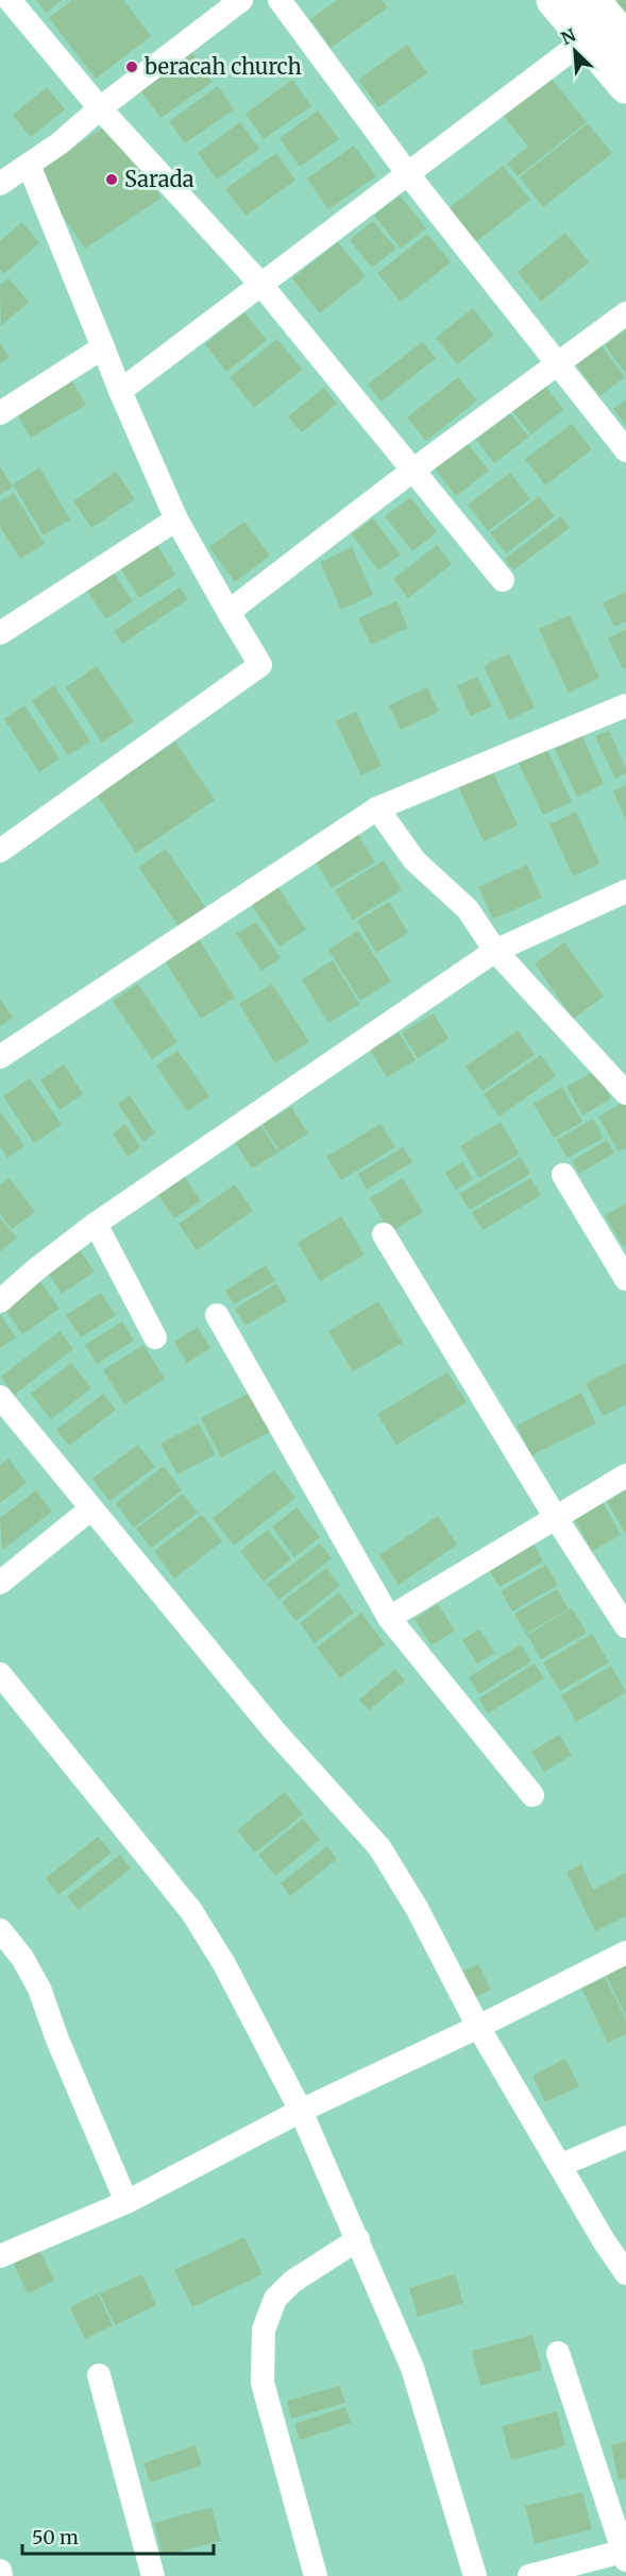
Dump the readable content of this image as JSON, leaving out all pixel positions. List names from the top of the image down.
{
  "places": ["beracah church", "Sarada"],
  "scale_bar": "50 m",
  "north": "top left"
}
